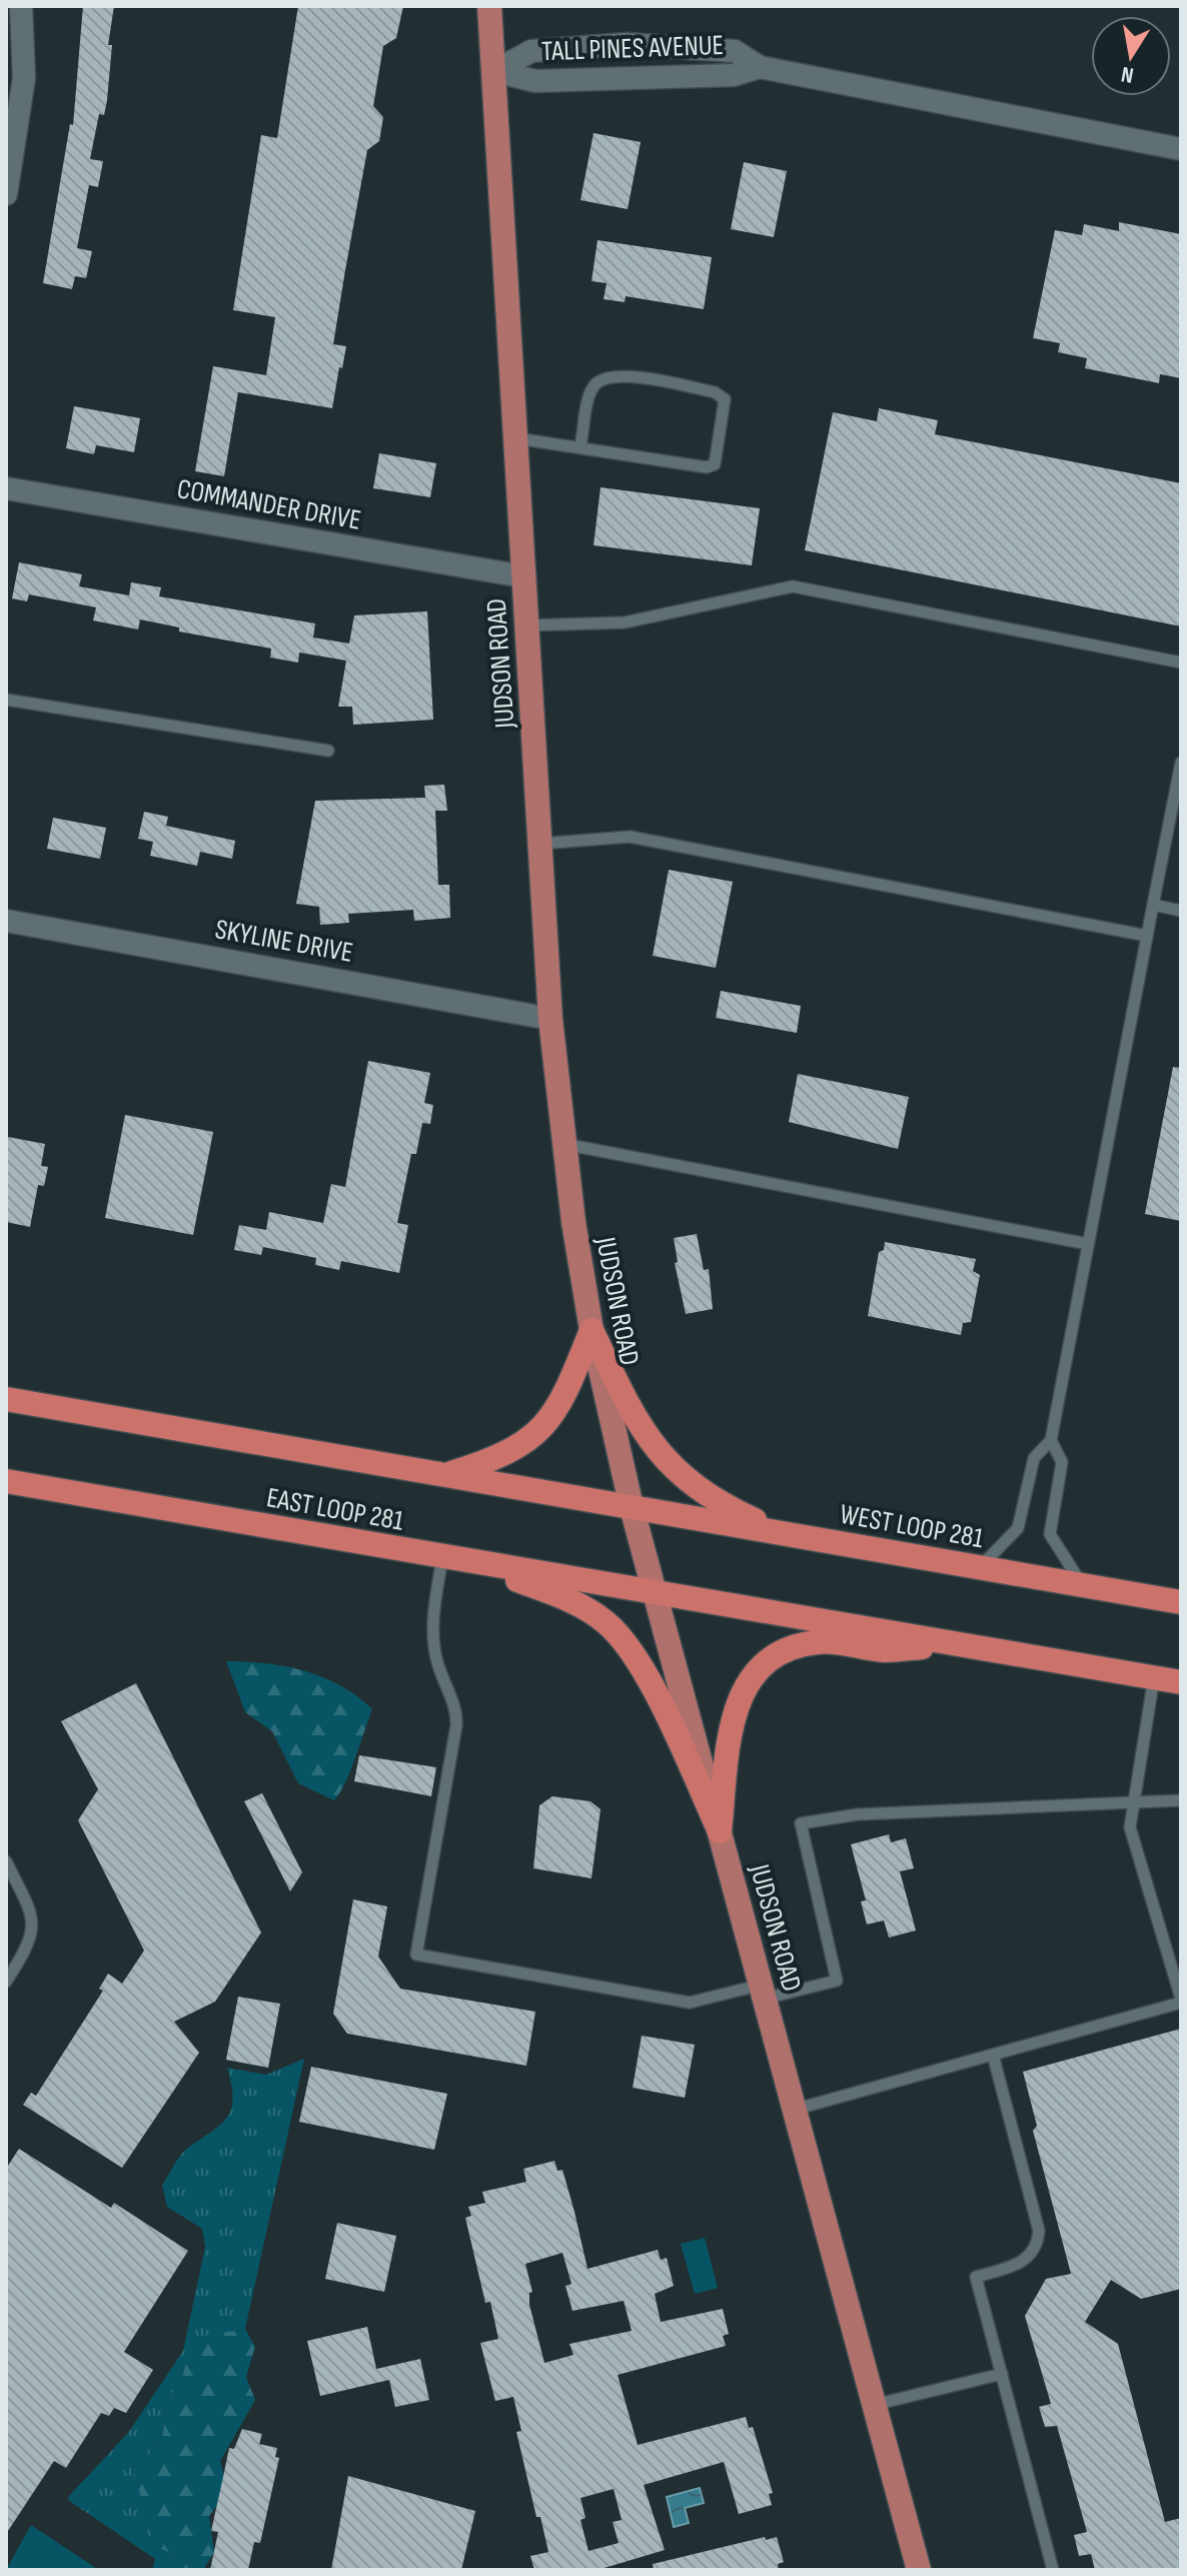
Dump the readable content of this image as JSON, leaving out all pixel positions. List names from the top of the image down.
{
  "streets": {
    "highway": ["EAST LOOP 281", "WEST LOOP 281"],
    "main road": ["JUDSON ROAD"],
    "street": ["TALL PINES AVENUE", "COMMANDER DRIVE", "SKYLINE DRIVE"]
  },
  "crossings": [
    ["TALL PINES AVENUE", "JUDSON ROAD"],
    ["COMMANDER DRIVE", "JUDSON ROAD"],
    ["JUDSON ROAD", "SKYLINE DRIVE"],
    ["JUDSON ROAD", "EAST LOOP 281"],
    ["JUDSON ROAD", "WEST LOOP 281"],
    ["EAST LOOP 281", "WEST LOOP 281"]
  ],
  "north": "bottom"
}
